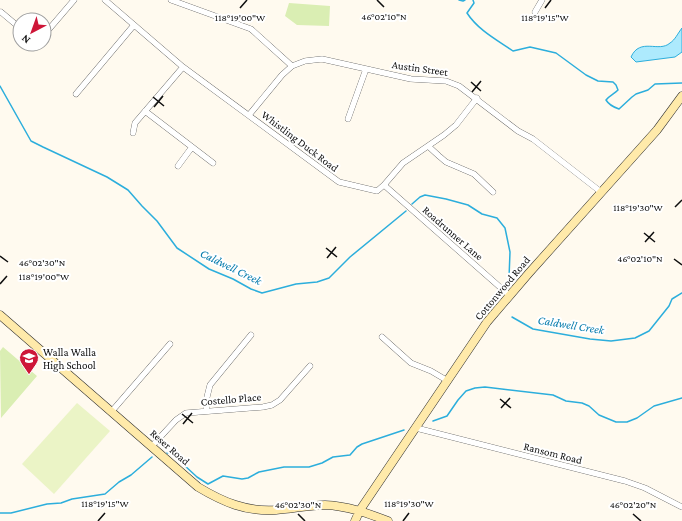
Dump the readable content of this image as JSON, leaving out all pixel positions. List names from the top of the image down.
{
  "streets": {
    "street": [
      "Austin Street",
      "Whistling Duck Road",
      "Roadrunner Lane",
      "Cottonwood Road",
      "Costello Place",
      "Reser Road",
      "Ransom Road"
    ]
  },
  "crossings": [
    ["Austin Street", "Whistling Duck Road"],
    ["Austin Street", "Cottonwood Road"],
    ["Whistling Duck Road", "Roadrunner Lane"],
    ["Roadrunner Lane", "Cottonwood Road"],
    ["Cottonwood Road", "Reser Road"],
    ["Cottonwood Road", "Ransom Road"],
    ["Costello Place", "Reser Road"]
  ],
  "water": ["Caldwell Creek"],
  "places": {
    "school or university": ["Walla Walla High School"]
  },
  "north": "bottom left",
  "coordinates": [
    "46°02'10\"N",
    "118°19'00\"W",
    "118°19'15\"W",
    "118°19'30\"W",
    "46°02'30\"N",
    "46°02'20\"N"
  ]
}
